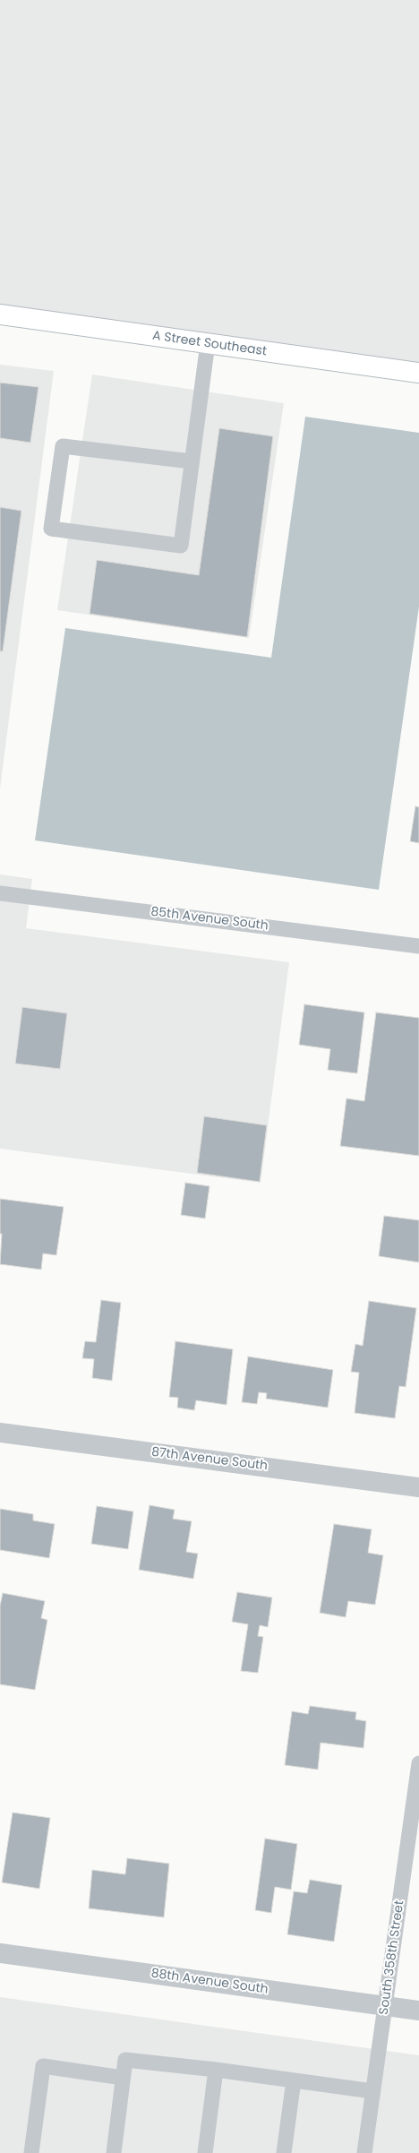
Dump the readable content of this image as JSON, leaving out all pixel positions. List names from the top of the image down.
{
  "streets": {
    "main road": ["A Street Southeast"],
    "street": ["87th Avenue South", "88th Avenue South"],
    "lane": ["85th Avenue South", "South 358th Street"]
  },
  "crossings": [
    ["South 358th Street", "88th Avenue South"]
  ]
}
